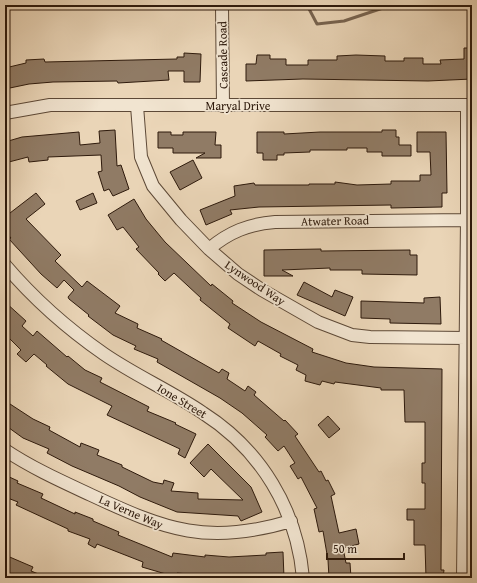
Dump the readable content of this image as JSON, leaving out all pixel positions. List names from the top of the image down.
{
  "streets": {
    "street": [
      "Cascade Road",
      "Maryal Drive",
      "Atwater Road",
      "Lynwood Way",
      "Ione Street",
      "La Verne Way"
    ]
  },
  "crossings": [
    ["Cascade Road", "Maryal Drive"],
    ["Maryal Drive", "Lynwood Way"],
    ["Atwater Road", "Lynwood Way"],
    ["Ione Street", "La Verne Way"]
  ],
  "scale_bar": "50 m"
}
